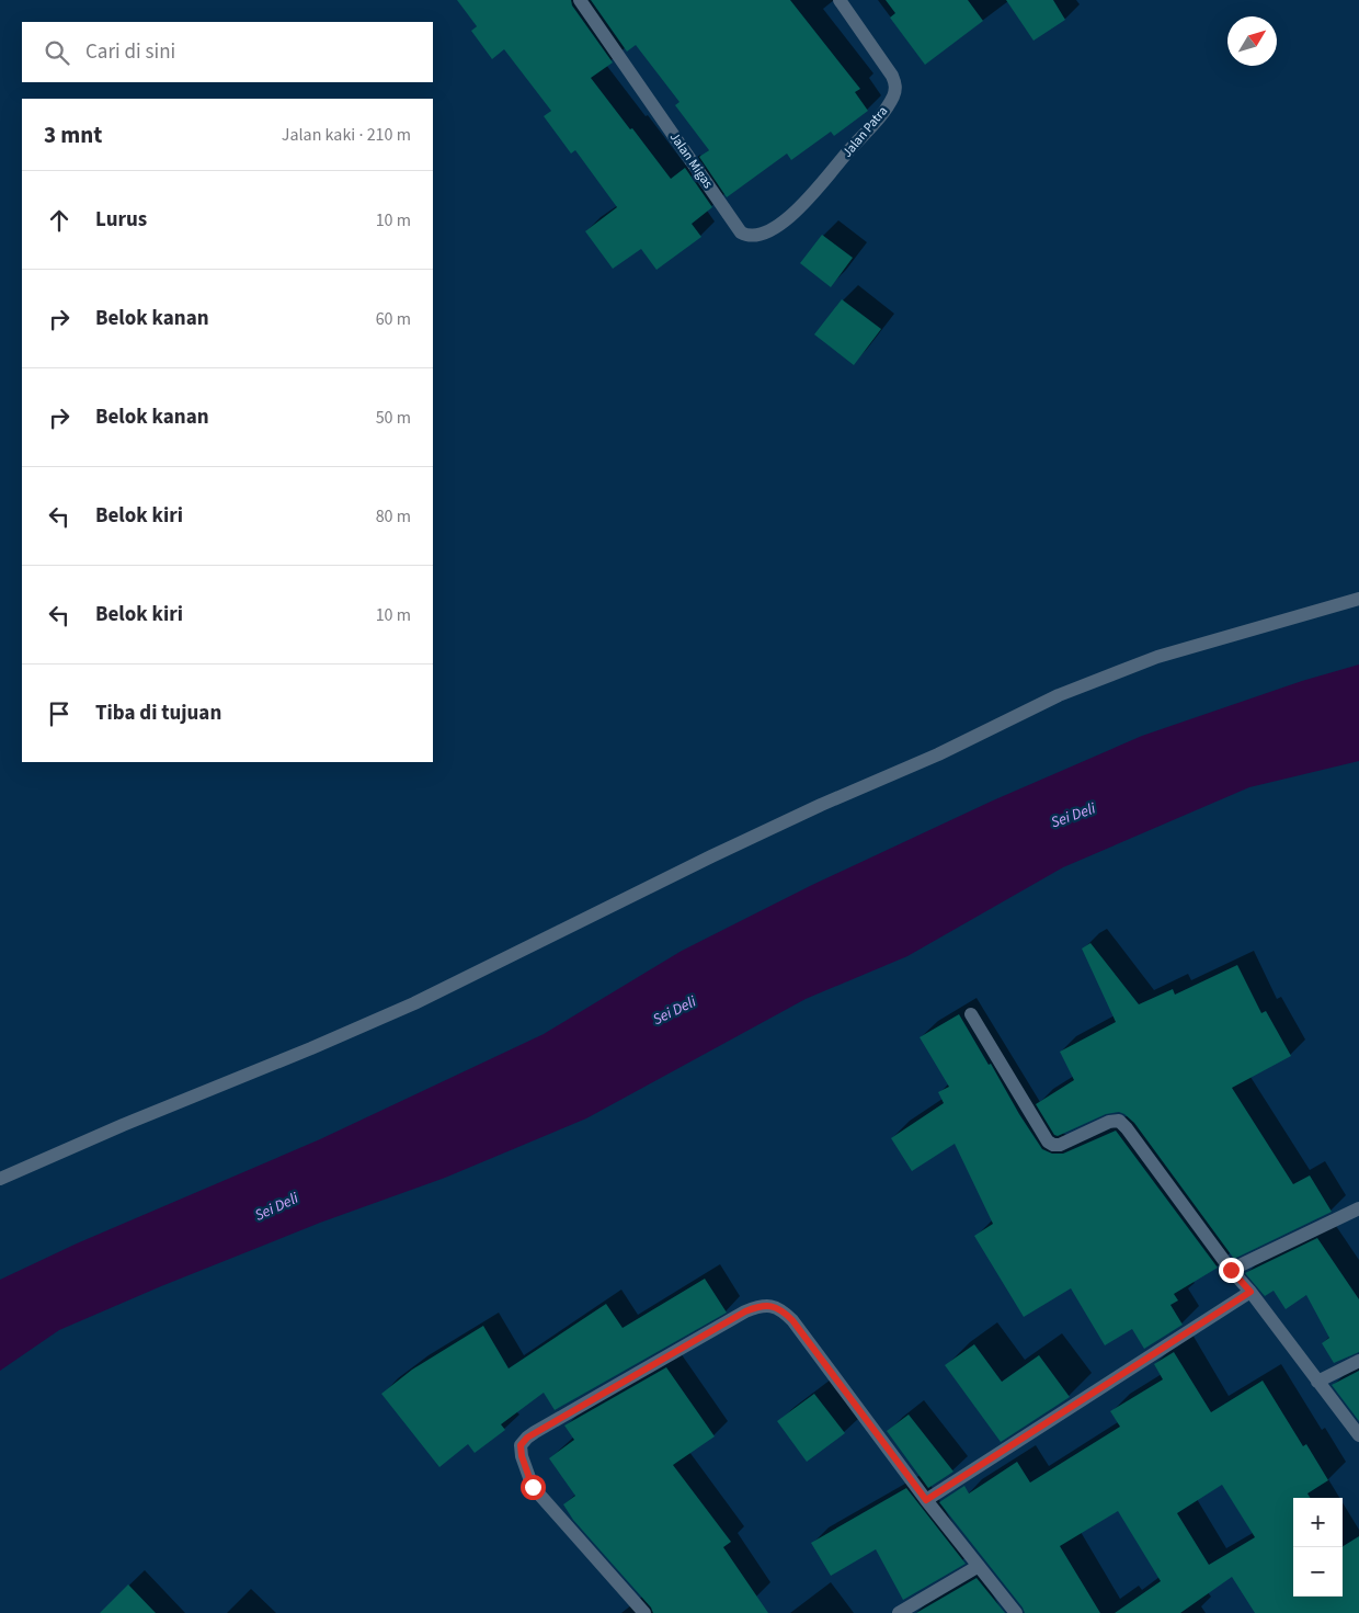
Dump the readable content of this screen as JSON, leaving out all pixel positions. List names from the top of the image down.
{
  "streets": {
    "street": ["Jalan Patra", "Jalan Migas"]
  },
  "crossings": [
    ["Jalan Patra", "Jalan Migas"]
  ],
  "water": ["Sei Deli"],
  "north": "top right",
  "page": {
    "search": "Cari di sini",
    "heading": ["3 mnt", "Jalan kaki · 210 m"],
    "list": [
      ["Lurus", "10 m"],
      ["Belok kanan", "60 m"],
      ["Belok kanan", "50 m"],
      ["Belok kiri", "80 m"],
      ["Belok kiri", "10 m"],
      "Tiba di tujuan"
    ],
    "map_buttons": ["+", "−"]
  }
}
